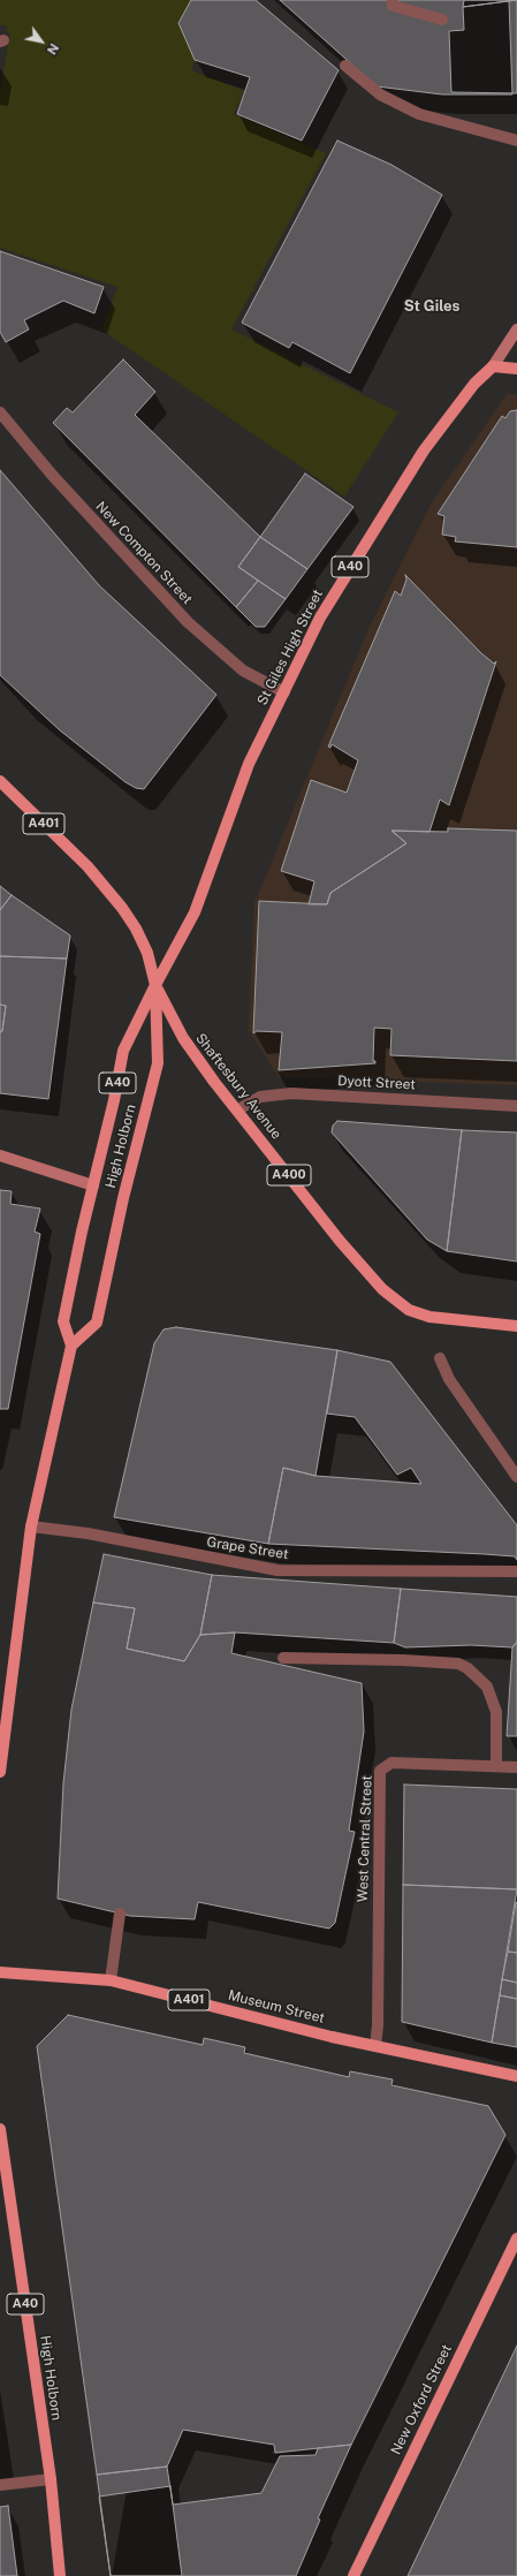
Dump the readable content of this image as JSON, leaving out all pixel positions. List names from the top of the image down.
{
  "streets": {
    "main road": [
      "A40",
      "St Giles High Street",
      "A401",
      "Shaftesbury Avenue",
      "High Holborn",
      "A400",
      "Museum Street",
      "New Oxford Street"
    ],
    "street": [
      "New Compton Street",
      "Dyott Street",
      "Grape Street",
      "West Central Street"
    ]
  },
  "crossings": [
    ["New Compton Street", "St Giles High Street"],
    ["St Giles High Street", "Shaftesbury Avenue"],
    ["St Giles High Street", "High Holborn"],
    ["Dyott Street", "Shaftesbury Avenue"],
    ["Shaftesbury Avenue", "High Holborn"],
    ["West Central Street", "Museum Street"]
  ],
  "districts": ["St Giles"],
  "north": "bottom right"
}
